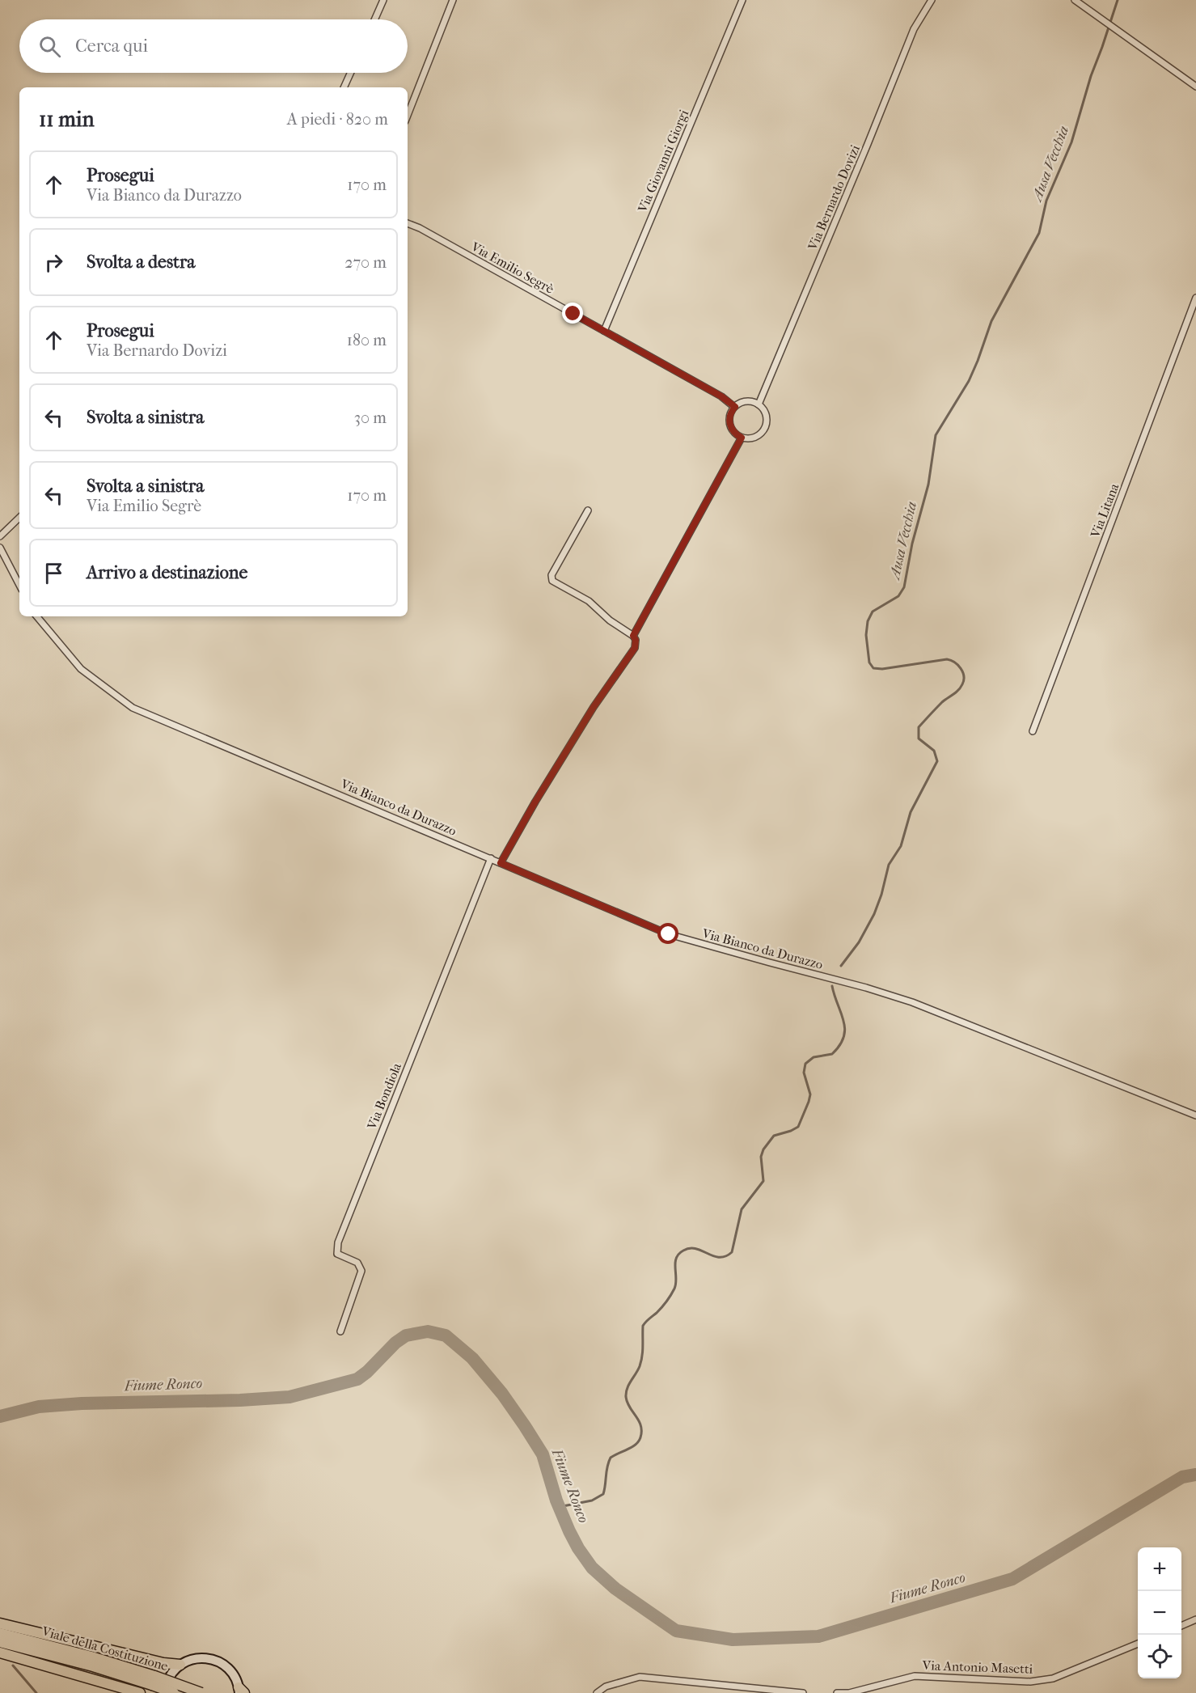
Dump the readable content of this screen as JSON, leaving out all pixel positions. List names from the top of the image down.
{
  "streets": {
    "highway": ["Viale della Costituzione"],
    "street": [
      "Via Giovanni Giorgi",
      "Via Bernardo Dovizi",
      "Via Emilio Segrè",
      "Via Litana",
      "Via Bianco da Durazzo",
      "Via Bondiola",
      "Via Antonio Masetti"
    ]
  },
  "crossings": [
    ["Via Giovanni Giorgi", "Via Emilio Segrè"],
    ["Via Bernardo Dovizi", "Via Emilio Segrè"],
    ["Via Bianco da Durazzo", "Via Bondiola"]
  ],
  "water": ["Ausa Vecchia", "Fiume Ronco"],
  "page": {
    "search": "Cerca qui",
    "heading": ["11 min", "A piedi · 820 m"],
    "list": [
      ["Prosegui", "Via Bianco da Durazzo", "170 m"],
      ["Svolta a destra", "270 m"],
      ["Prosegui", "Via Bernardo Dovizi", "180 m"],
      ["Svolta a sinistra", "30 m"],
      ["Svolta a sinistra", "Via Emilio Segrè", "170 m"],
      "Arrivo a destinazione"
    ],
    "map_buttons": ["+", "−"]
  }
}
